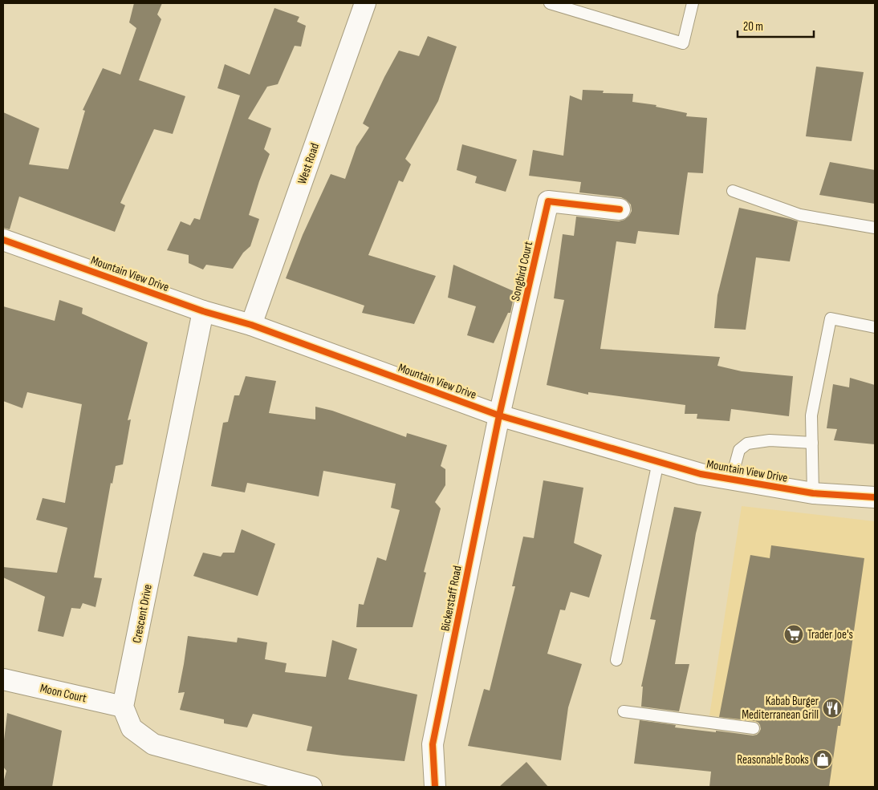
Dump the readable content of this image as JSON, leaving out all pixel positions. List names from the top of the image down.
{
  "streets": {
    "street": [
      "West Road",
      "Songbird Court",
      "Mountain View Drive",
      "Bickerstaff Road",
      "Crescent Drive",
      "Moon Court"
    ]
  },
  "crossings": [
    ["West Road", "Mountain View Drive"],
    ["Songbird Court", "Mountain View Drive"],
    ["Songbird Court", "Bickerstaff Road"],
    ["Mountain View Drive", "Bickerstaff Road"],
    ["Mountain View Drive", "Crescent Drive"],
    ["Crescent Drive", "Moon Court"]
  ],
  "places": {
    "supermarket": ["Trader Joe's"],
    "restaurant": ["Kabab Burger Mediterranean Grill"],
    "shop": ["Reasonable Books"]
  },
  "scale_bar": "20 m"
}
